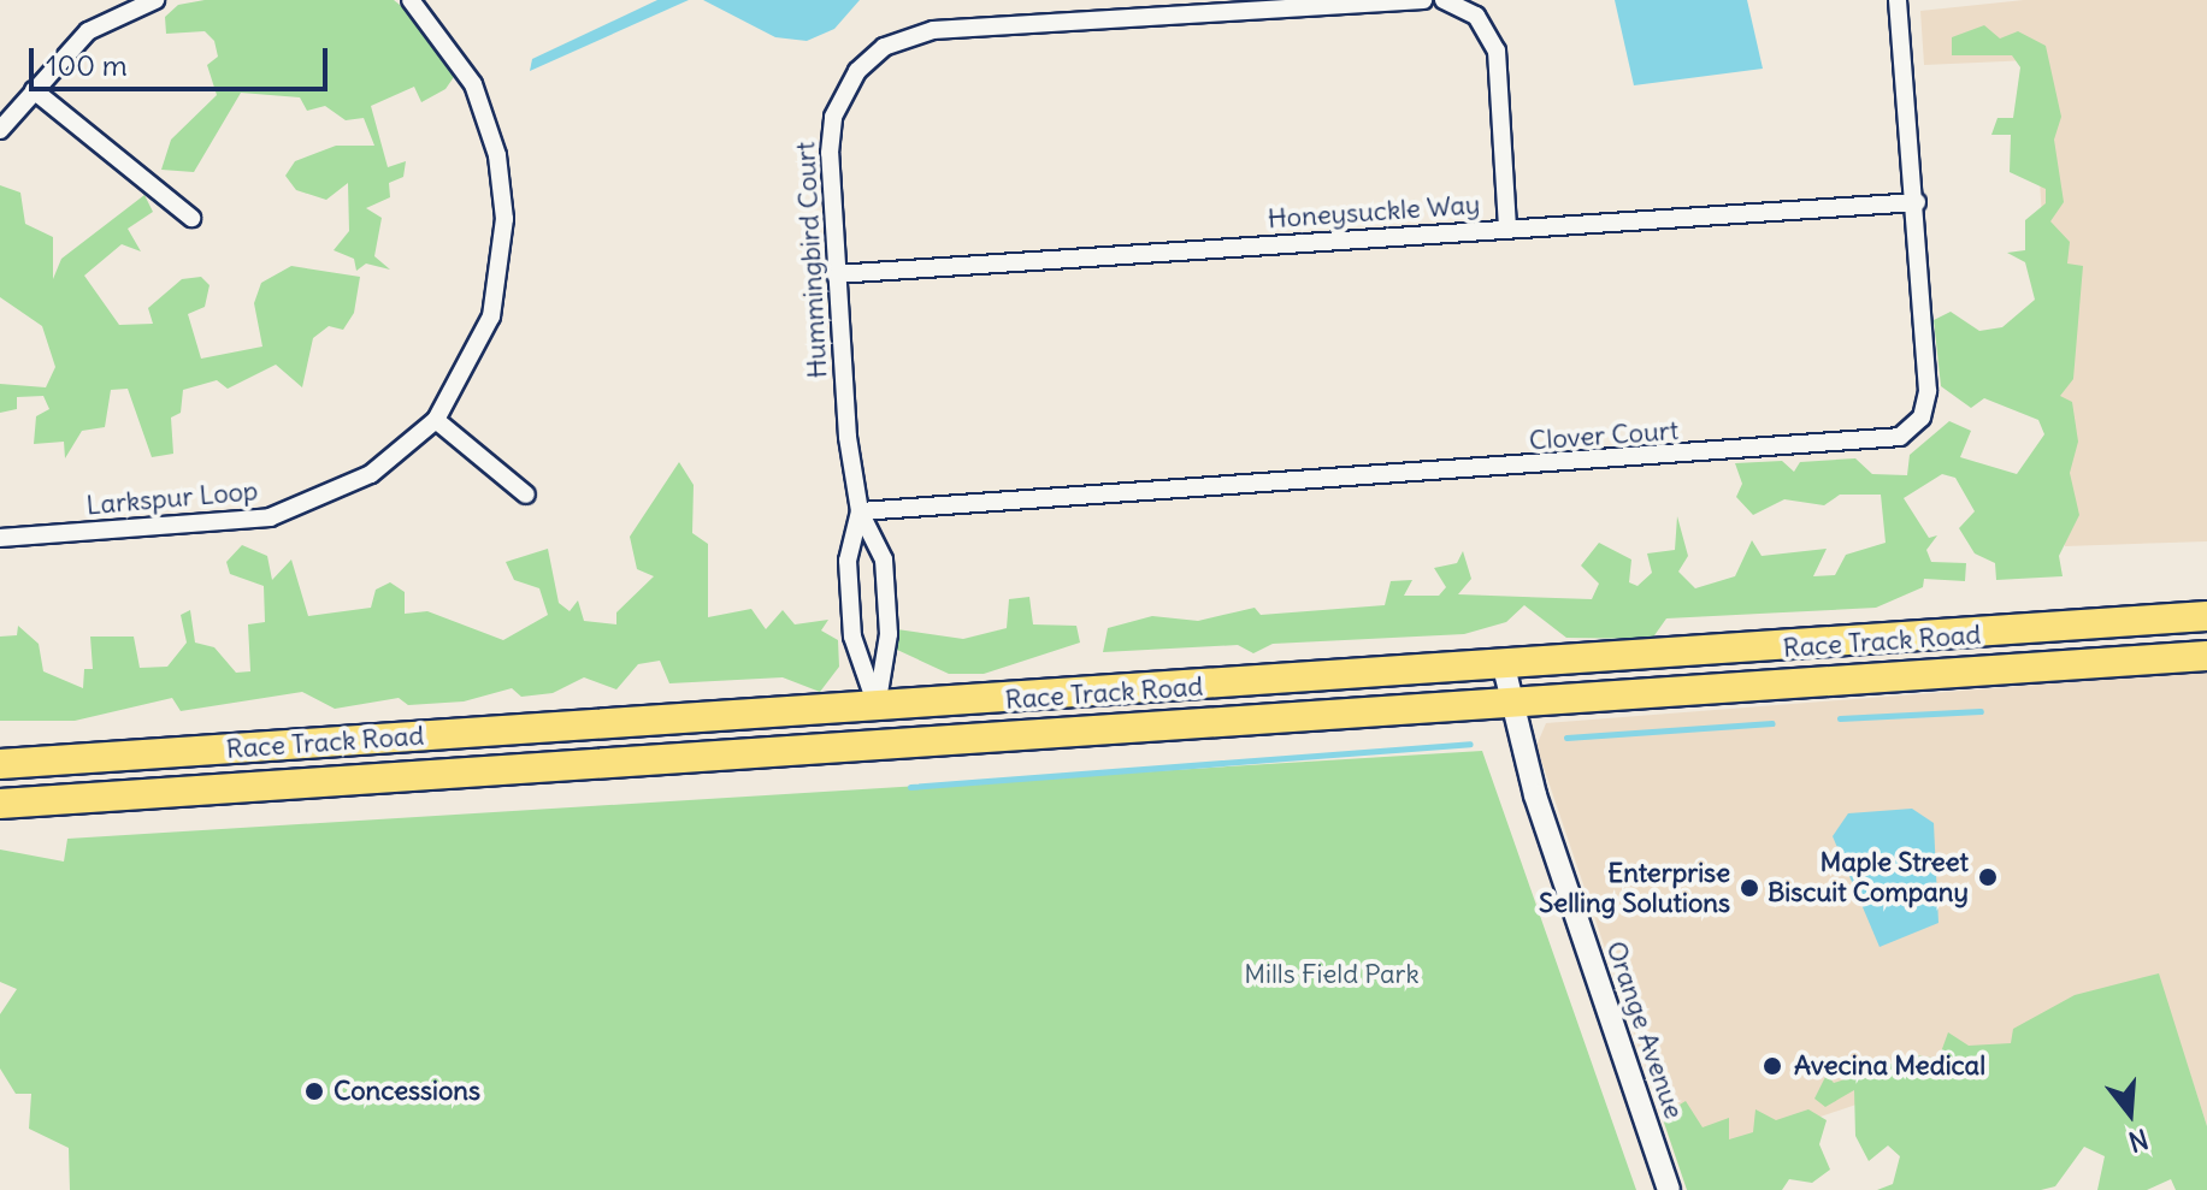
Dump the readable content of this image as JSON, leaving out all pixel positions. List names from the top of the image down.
{
  "streets": {
    "main road": ["Race Track Road"],
    "street": [
      "Honeysuckle Way",
      "Hummingbird Court",
      "Clover Court",
      "Larkspur Loop",
      "Orange Avenue"
    ]
  },
  "crossings": [
    ["Honeysuckle Way", "Hummingbird Court"],
    ["Honeysuckle Way", "Clover Court"],
    ["Hummingbird Court", "Clover Court"],
    ["Hummingbird Court", "Race Track Road"],
    ["Race Track Road", "Orange Avenue"]
  ],
  "parks": ["Mills Field Park"],
  "places": [
    "Maple Street Biscuit Company",
    "Enterprise Selling Solutions",
    "Avecina Medical",
    "Concessions"
  ],
  "scale_bar": "100 m",
  "north": "bottom"
}
